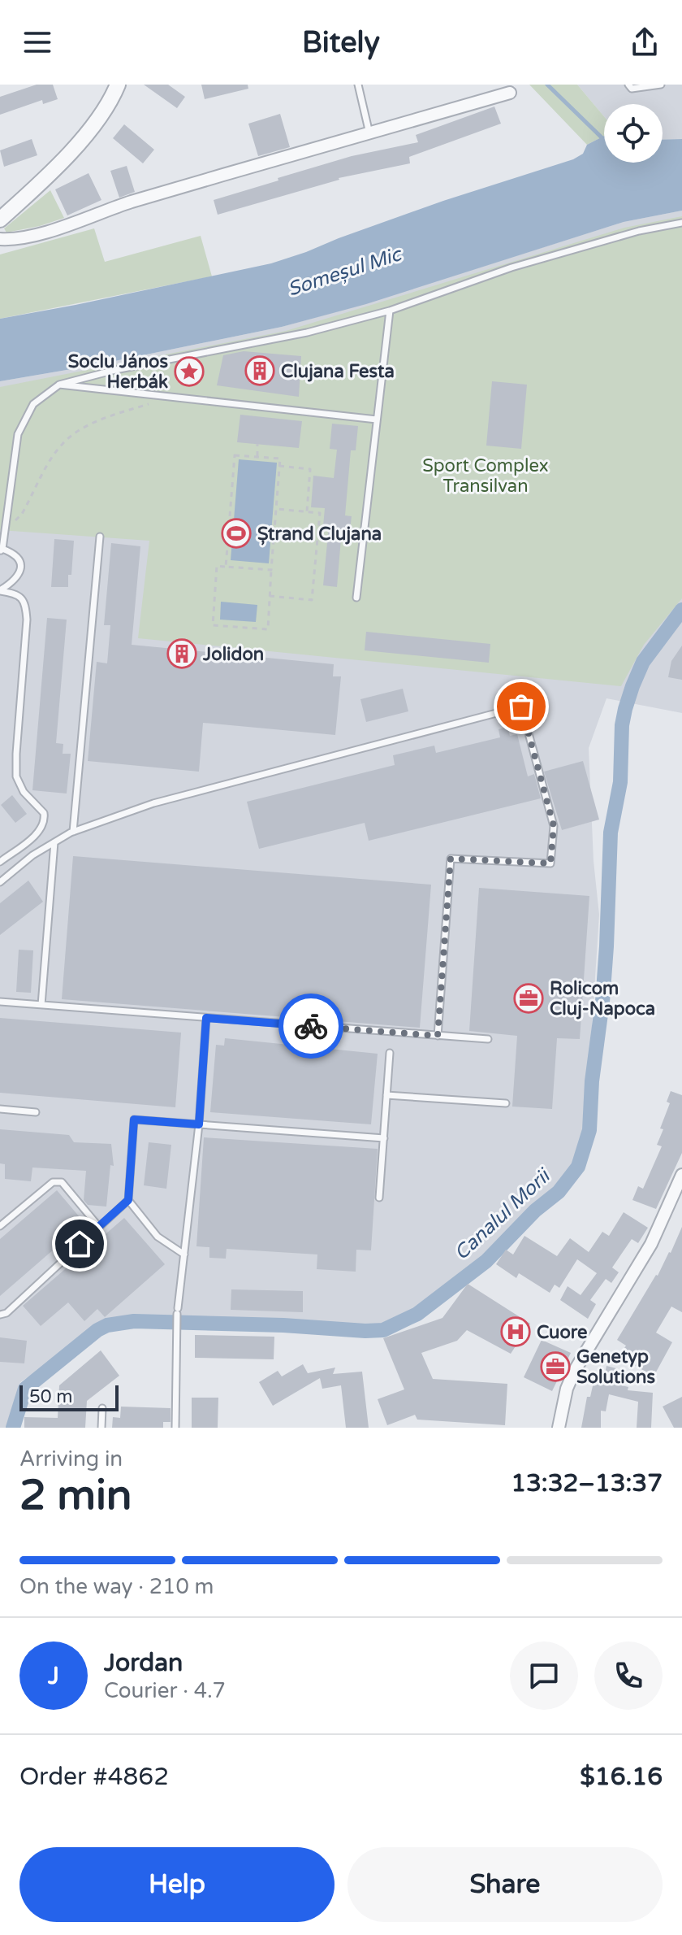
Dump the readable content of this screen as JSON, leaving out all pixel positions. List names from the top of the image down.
{
  "water": ["Someșul Mic", "Canalul Morii"],
  "parks": ["Sport Complex Transilvan"],
  "places": {
    "building": ["Clujana Festa", "Jolidon"],
    "place": ["Soclu János Herbák"],
    "sports": ["Ștrand Clujana"],
    "office": ["Rolicom Cluj-Napoca", "Genetyp Solutions"],
    "hospital": ["Cuore"]
  },
  "scale_bar": "50 m",
  "page": {
    "header": "Bitely",
    "scale": "50 m",
    "heading": ["2 min", "Arriving in", "13:32–13:37"],
    "panel": [
      "Jordan",
      "Courier · 4.7",
      "Order #4862",
      "$16.16"
    ],
    "bar": "On the way · 210 m",
    "round": "J",
    "buttons": ["Help", "Share"]
  }
}
